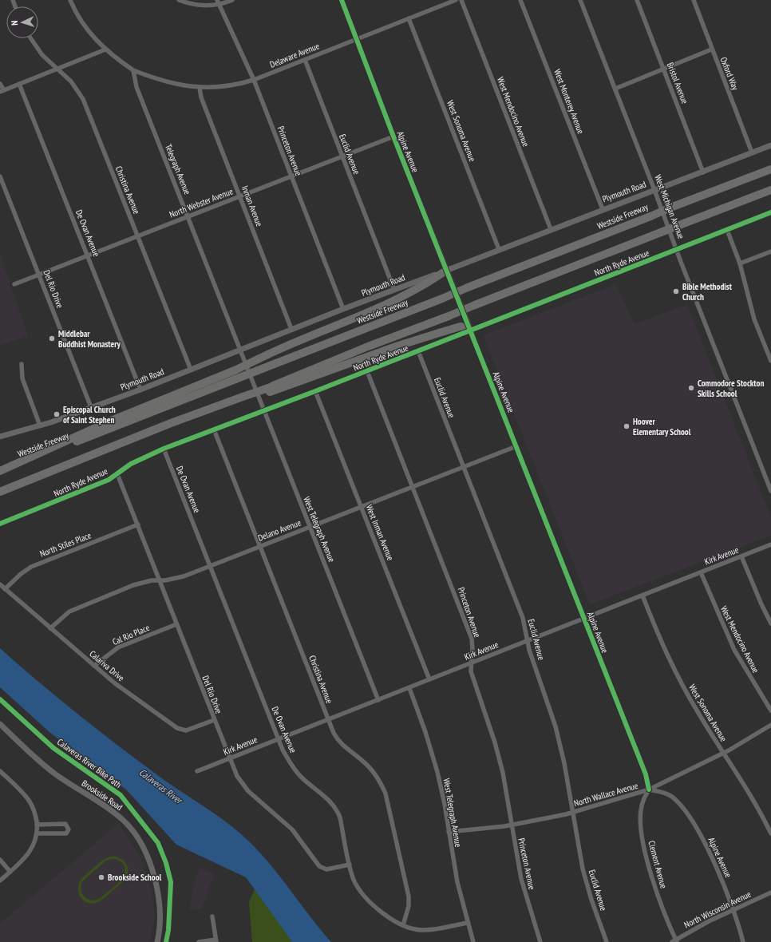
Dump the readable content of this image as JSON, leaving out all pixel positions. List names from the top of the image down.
{
  "streets": {
    "highway": ["Westside Freeway"],
    "street": [
      "Delaware Avenue",
      "Oxford Way",
      "Bristol Avenue",
      "West Monterey Avenue",
      "West Mendocino Avenue",
      "West Sonoma Avenue",
      "Princeton Avenue",
      "Alpine Avenue",
      "Euclid Avenue",
      "Telegraph Avenue",
      "Christina Avenue",
      "Plymouth Road",
      "North Webster Avenue",
      "Inman Avenue",
      "West Michigan Avenue",
      "De Ovan Avenue",
      "North Ryde Avenue",
      "Del Rio Drive",
      "West Telegraph Avenue",
      "Delano Avenue",
      "West Inman Avenue",
      "North Stiles Place",
      "Kirk Avenue",
      "Cal Rio Place",
      "Calariva Drive",
      "North Wallace Avenue",
      "Brookside Road",
      "Clement Avenue",
      "North Wisconsin Avenue"
    ],
    "cycle path": ["Calaveras River Bike Path"]
  },
  "crossings": [
    ["Delaware Avenue", "West Sonoma Avenue"],
    ["Delaware Avenue", "Princeton Avenue"],
    ["Delaware Avenue", "Alpine Avenue"],
    ["Delaware Avenue", "Euclid Avenue"],
    ["Delaware Avenue", "Telegraph Avenue"],
    ["Delaware Avenue", "Inman Avenue"],
    ["Oxford Way", "Plymouth Road"],
    ["Bristol Avenue", "Plymouth Road"],
    ["West Monterey Avenue", "Plymouth Road"],
    ["West Mendocino Avenue", "Plymouth Road"],
    ["West Mendocino Avenue", "Kirk Avenue"],
    ["West Sonoma Avenue", "Plymouth Road"],
    ["West Sonoma Avenue", "Kirk Avenue"],
    ["West Sonoma Avenue", "North Wallace Avenue"],
    ["Princeton Avenue", "Plymouth Road"],
    ["Princeton Avenue", "North Webster Avenue"],
    ["Princeton Avenue", "North Ryde Avenue"],
    ["Princeton Avenue", "Delano Avenue"],
    ["Princeton Avenue", "Kirk Avenue"],
    ["Princeton Avenue", "North Wallace Avenue"],
    ["Alpine Avenue", "Plymouth Road"],
    ["Alpine Avenue", "North Webster Avenue"],
    ["Alpine Avenue", "North Ryde Avenue"],
    ["Alpine Avenue", "Delano Avenue"],
    ["Alpine Avenue", "Kirk Avenue"],
    ["Alpine Avenue", "North Wallace Avenue"],
    ["Alpine Avenue", "Clement Avenue"],
    ["Alpine Avenue", "North Wisconsin Avenue"],
    ["Euclid Avenue", "Plymouth Road"],
    ["Euclid Avenue", "North Webster Avenue"],
    ["Euclid Avenue", "North Ryde Avenue"],
    ["Euclid Avenue", "Delano Avenue"],
    ["Euclid Avenue", "Kirk Avenue"],
    ["Euclid Avenue", "North Wallace Avenue"],
    ["Telegraph Avenue", "Plymouth Road"],
    ["Telegraph Avenue", "North Webster Avenue"],
    ["Telegraph Avenue", "West Telegraph Avenue"],
    ["Christina Avenue", "Plymouth Road"],
    ["Christina Avenue", "North Webster Avenue"],
    ["Christina Avenue", "De Ovan Avenue"],
    ["Christina Avenue", "North Ryde Avenue"],
    ["Christina Avenue", "Delano Avenue"],
    ["Christina Avenue", "Kirk Avenue"],
    ["Plymouth Road", "Inman Avenue"],
    ["Plymouth Road", "West Michigan Avenue"],
    ["Plymouth Road", "De Ovan Avenue"],
    ["Plymouth Road", "Del Rio Drive"],
    ["North Webster Avenue", "Inman Avenue"],
    ["North Webster Avenue", "De Ovan Avenue"],
    ["North Webster Avenue", "Del Rio Drive"],
    ["West Michigan Avenue", "North Ryde Avenue"],
    ["De Ovan Avenue", "North Ryde Avenue"],
    ["De Ovan Avenue", "Del Rio Drive"],
    ["De Ovan Avenue", "West Telegraph Avenue"],
    ["De Ovan Avenue", "Delano Avenue"],
    ["De Ovan Avenue", "Kirk Avenue"],
    ["North Ryde Avenue", "Del Rio Drive"],
    ["North Ryde Avenue", "West Telegraph Avenue"],
    ["North Ryde Avenue", "West Inman Avenue"],
    ["Del Rio Drive", "Delano Avenue"],
    ["Del Rio Drive", "North Stiles Place"],
    ["Del Rio Drive", "Kirk Avenue"],
    ["Del Rio Drive", "Cal Rio Place"],
    ["Del Rio Drive", "Calariva Drive"],
    ["West Telegraph Avenue", "Delano Avenue"],
    ["West Telegraph Avenue", "Kirk Avenue"],
    ["West Telegraph Avenue", "North Wallace Avenue"],
    ["Delano Avenue", "West Inman Avenue"],
    ["Delano Avenue", "Calariva Drive"],
    ["West Inman Avenue", "Kirk Avenue"],
    ["North Stiles Place", "Calariva Drive"],
    ["Cal Rio Place", "Calariva Drive"],
    ["North Wallace Avenue", "Clement Avenue"],
    ["Clement Avenue", "North Wisconsin Avenue"]
  ],
  "water": ["Calaveras River"],
  "places": [
    "Bible Methodist Church",
    "Middlebar Buddhist Monastery",
    "Commodore Stockton Skills School",
    "Episcopal Church of Saint Stephen",
    "Hoover Elementary School",
    "Brookside School"
  ],
  "north": "left"
}
